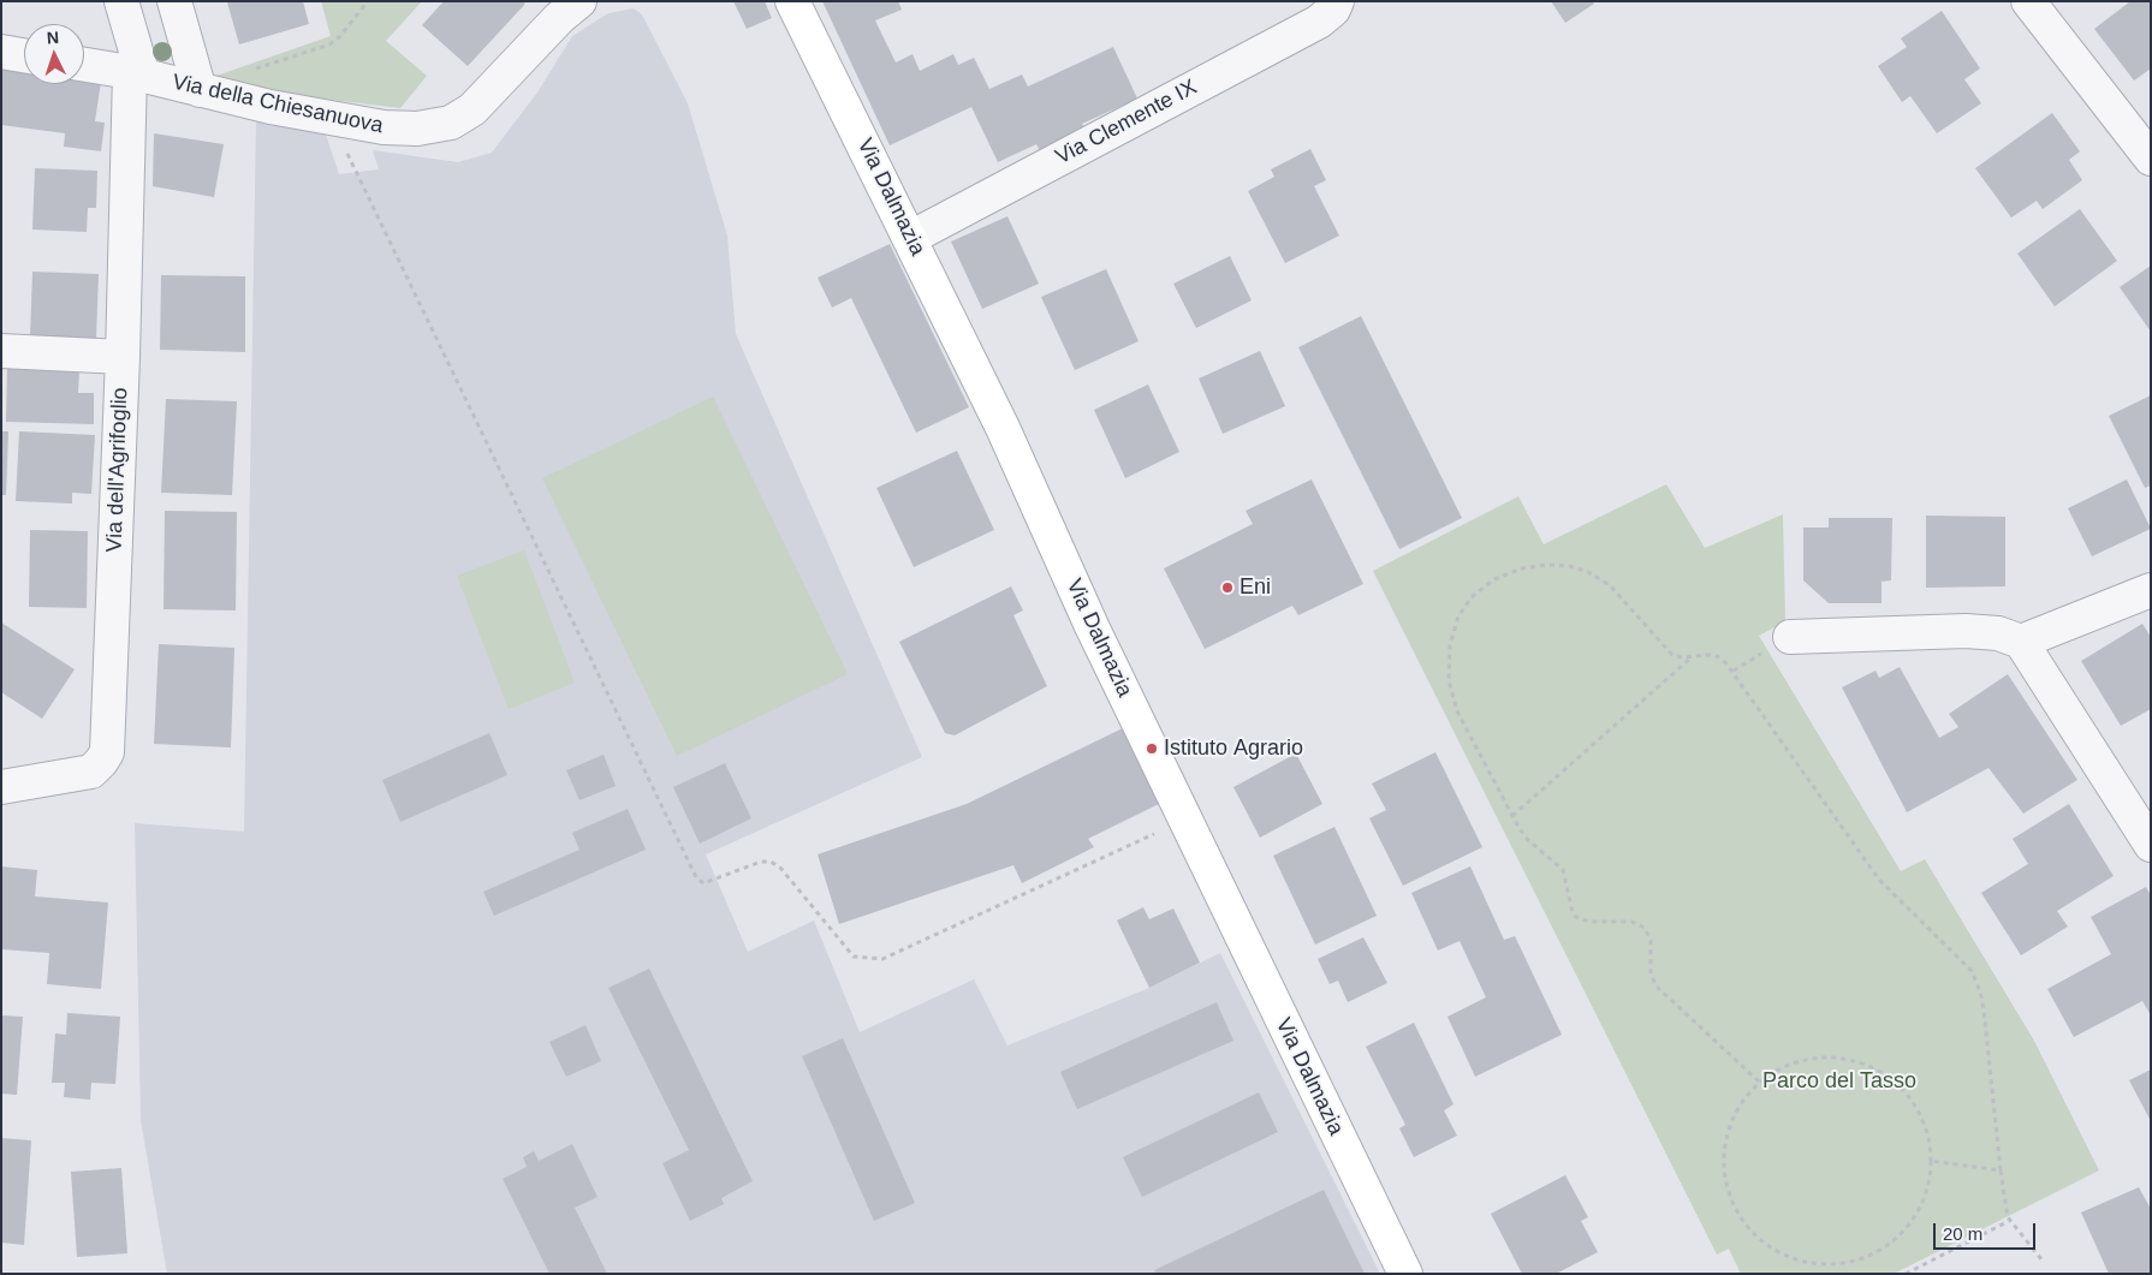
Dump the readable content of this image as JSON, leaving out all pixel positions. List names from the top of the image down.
{
  "streets": {
    "street": [
      "Via della Chiesanuova",
      "Via Clemente IX",
      "Via Dalmazia",
      "Via dell'Agrifoglio"
    ]
  },
  "crossings": [
    ["Via della Chiesanuova", "Via dell'Agrifoglio"],
    ["Via Clemente IX", "Via Dalmazia"]
  ],
  "parks": ["Parco del Tasso"],
  "places": ["Eni", "Istituto Agrario"],
  "scale_bar": "20 m",
  "north": "top"
}
